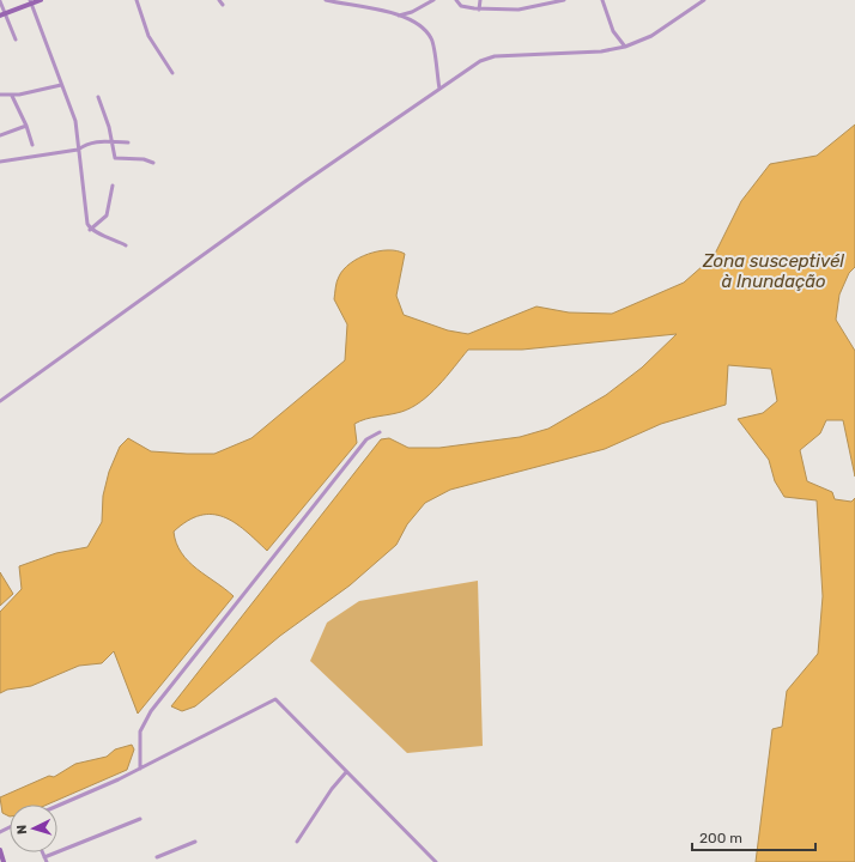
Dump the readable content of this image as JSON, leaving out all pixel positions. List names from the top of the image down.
{
  "water": ["Zona susceptivél à Inundação"],
  "scale_bar": "200 m",
  "north": "left"
}
